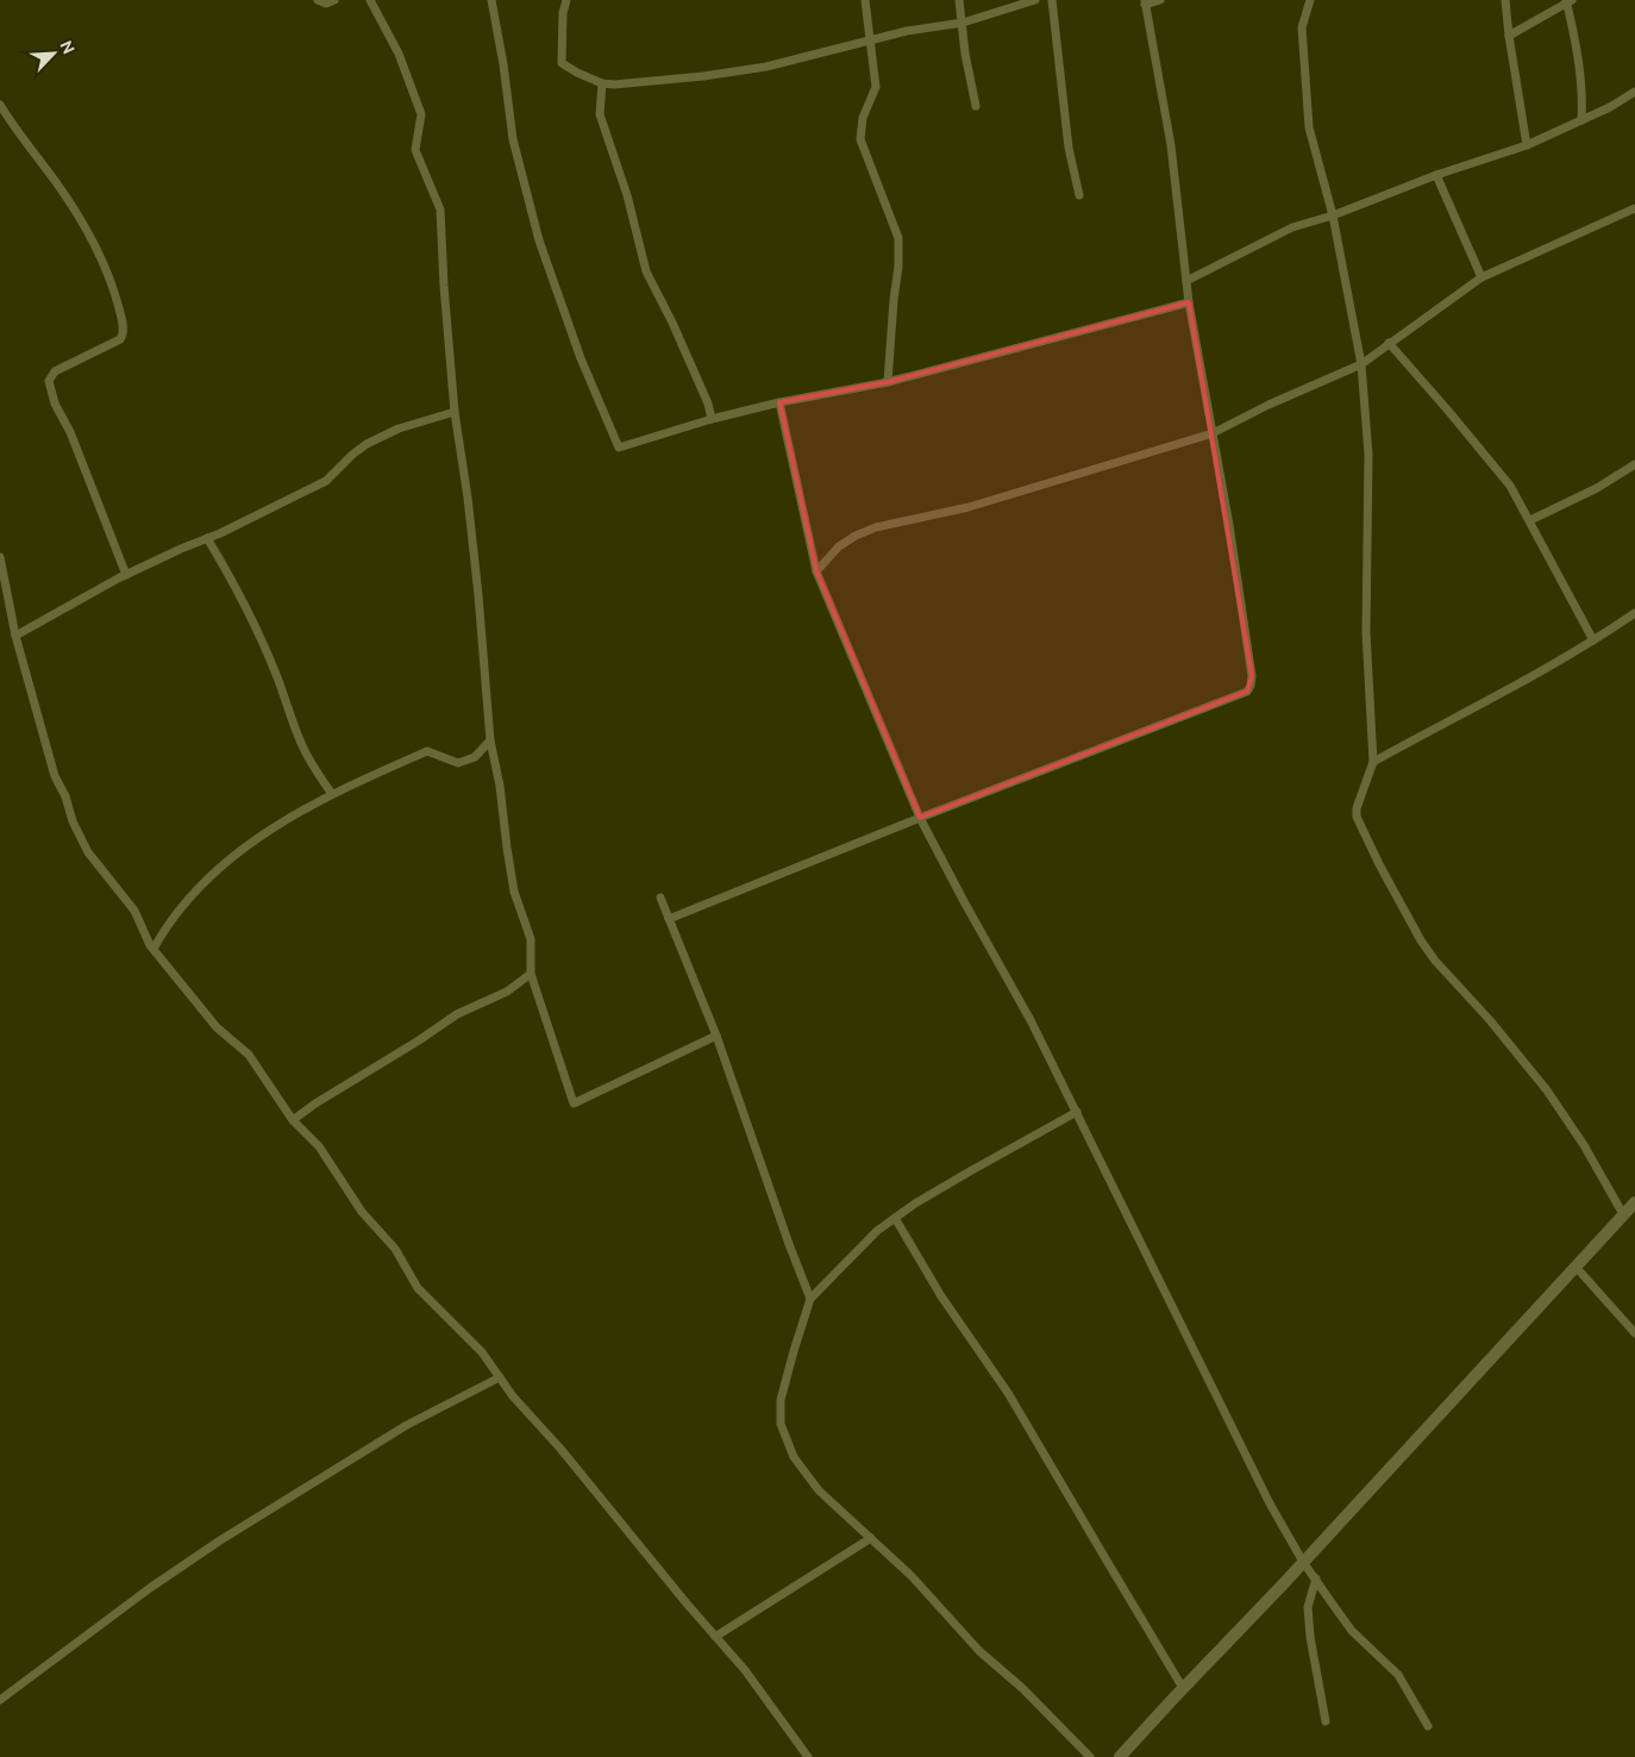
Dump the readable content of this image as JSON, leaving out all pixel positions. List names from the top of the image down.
{
  "north": "top right"
}
